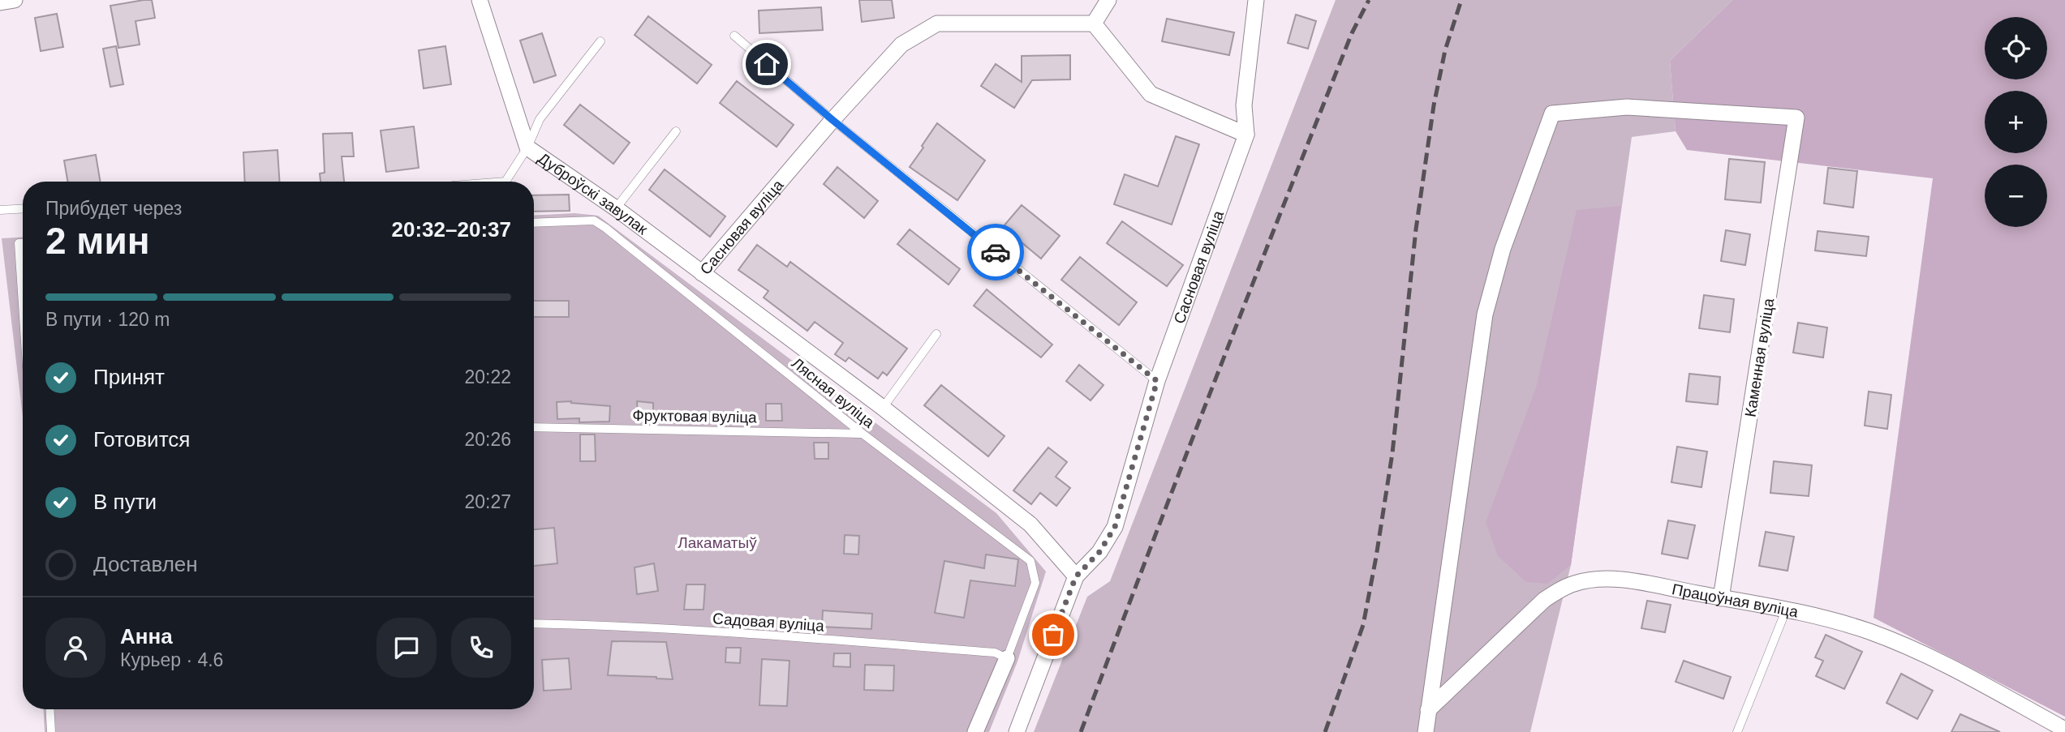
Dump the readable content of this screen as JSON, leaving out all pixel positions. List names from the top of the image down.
{
  "streets": {
    "street": [
      "Дуброўскі завулак",
      "Сасновая вуліца",
      "Каменная вуліца",
      "Працоўная вуліца"
    ],
    "lane": ["Лясная вуліца", "Фруктовая вуліца", "Садовая вуліца"]
  },
  "crossings": [
    ["Дуброўскі завулак", "Сасновая вуліца"],
    ["Каменная вуліца", "Працоўная вуліца"],
    ["Лясная вуліца", "Фруктовая вуліца"],
    ["Лясная вуліца", "Садовая вуліца"]
  ],
  "parks": ["Лакаматыў"],
  "page": {
    "map_buttons": ["+", "−"],
    "heading": ["2 мин", "Прибудет через", "20:32–20:37"],
    "panel": ["Анна", "Курьер · 4.6"],
    "bar": "В пути · 120 m",
    "list": [
      ["Принят", "20:22"],
      ["Готовится", "20:26"],
      ["В пути", "20:27"],
      "Доставлен"
    ]
  }
}
